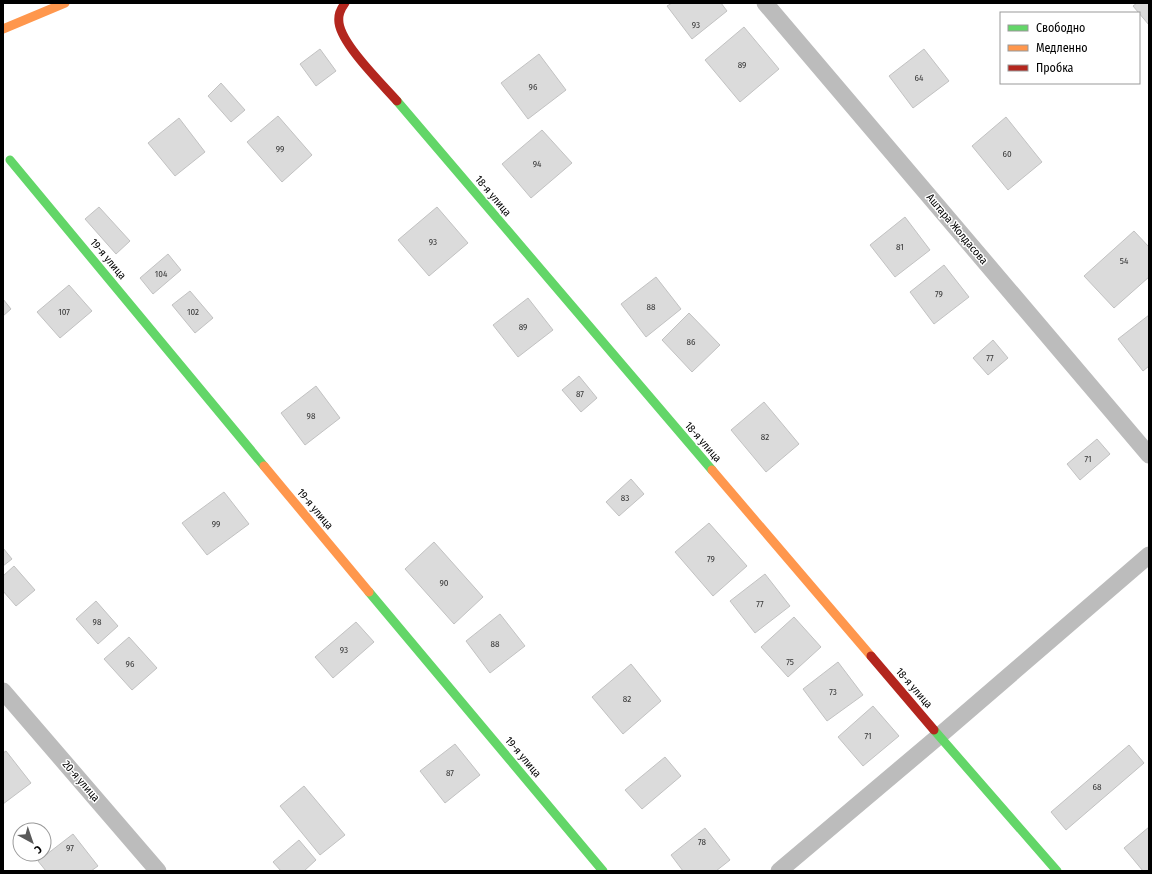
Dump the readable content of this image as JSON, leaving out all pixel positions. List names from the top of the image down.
{
  "streets": {
    "street": [
      "18-я улица",
      "Аштара Жолдасова",
      "19-я улица",
      "20-я улица"
    ]
  },
  "house_numbers": [
    "93",
    "89",
    "64",
    "96",
    "99",
    "60",
    "94",
    "93",
    "81",
    "54",
    "104",
    "79",
    "88",
    "107",
    "102",
    "89",
    "86",
    "77",
    "87",
    "98",
    "82",
    "71",
    "83",
    "99",
    "79",
    "90",
    "77",
    "98",
    "88",
    "93",
    "75",
    "96",
    "73",
    "82",
    "71",
    "87",
    "68",
    "78",
    "97"
  ],
  "legend": ["Свободно", "Медленно", "Пробка"],
  "north": "bottom right"
}
